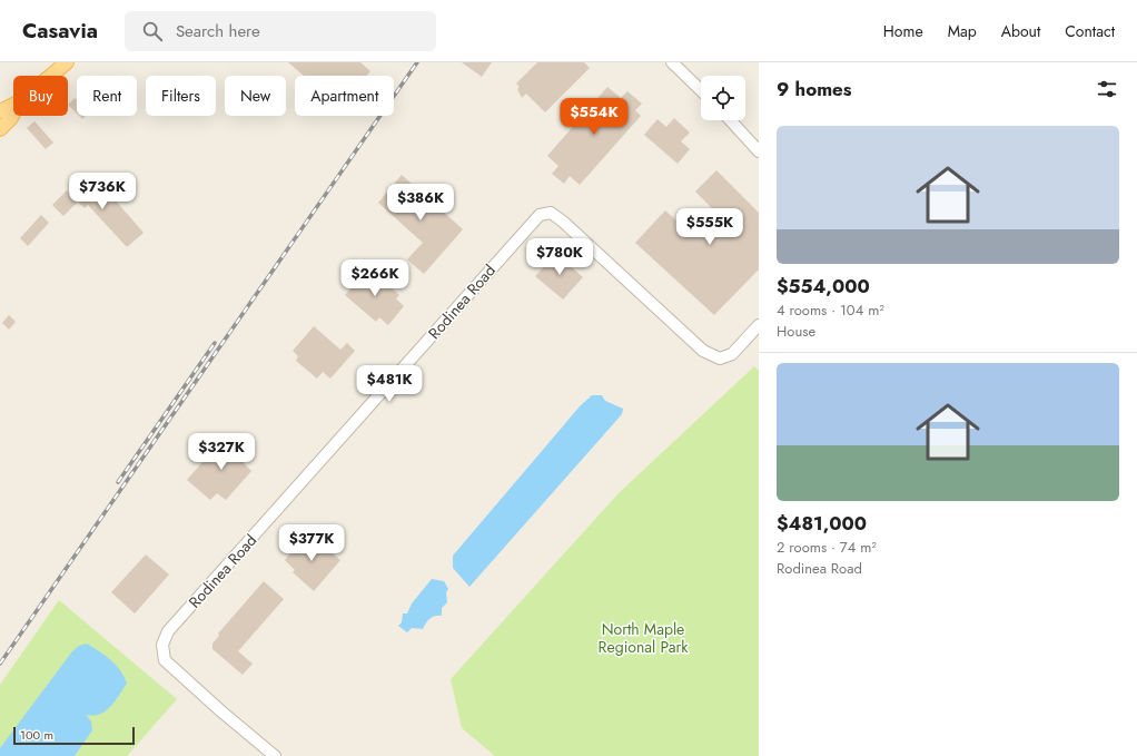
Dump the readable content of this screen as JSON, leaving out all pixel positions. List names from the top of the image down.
{
  "streets": {
    "street": ["Rodinea Road"]
  },
  "parks": ["North Maple Regional Park"],
  "scale_bar": "100 m",
  "page": {
    "header": "Casavia",
    "search": "Search here",
    "nav": [
      "Home",
      "Map",
      "About",
      "Contact"
    ],
    "heading": "9 homes",
    "chip": [
      "Buy",
      "Rent",
      "Filters",
      "New",
      "Apartment"
    ],
    "price": [
      "$554K",
      "$736K",
      "$386K",
      "$555K",
      "$780K",
      "$266K",
      "$481K",
      "$327K",
      "$377K"
    ],
    "list": [
      {
        "name": "$554,000",
        "note": "4 rooms · 104 m² · House"
      },
      {
        "name": "$481,000",
        "note": "2 rooms · 74 m² · Rodinea Road"
      }
    ],
    "scale": "100 m"
  }
}
